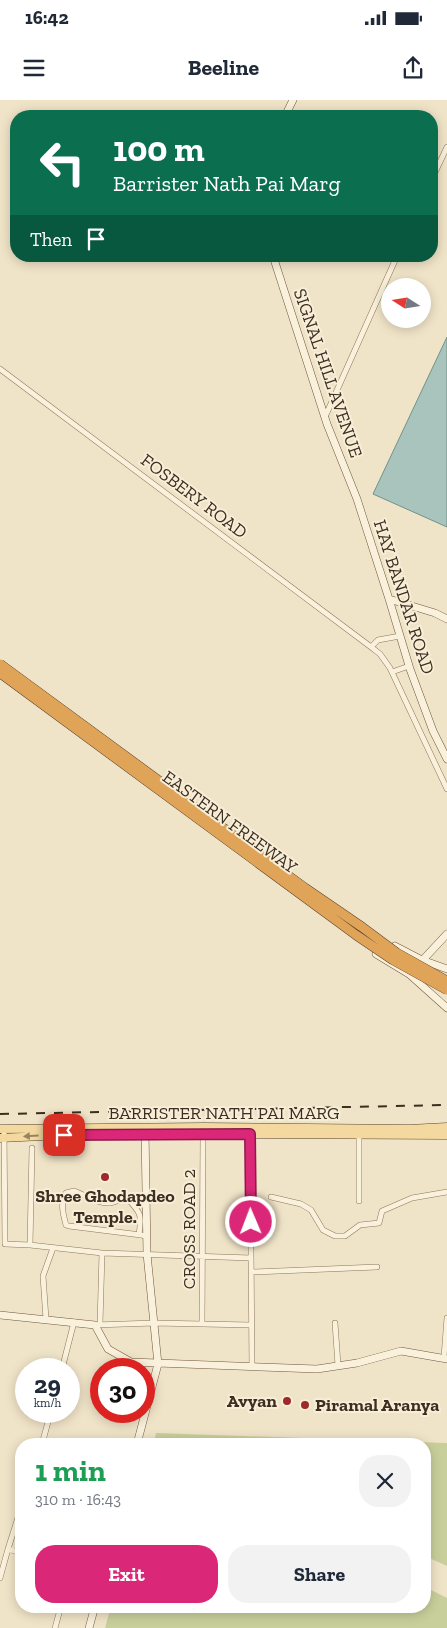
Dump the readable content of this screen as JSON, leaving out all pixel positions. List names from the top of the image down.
{
  "streets": {
    "highway": ["EASTERN FREEWAY"],
    "main road": ["BARRISTER NATH PAI MARG"],
    "street": [
      "SIGNAL HILL AVENUE",
      "FOSBERY ROAD",
      "HAY BANDAR ROAD",
      "CROSS ROAD 2"
    ]
  },
  "crossings": [
    ["SIGNAL HILL AVENUE", "HAY BANDAR ROAD"],
    ["BARRISTER NATH PAI MARG", "CROSS ROAD 2"]
  ],
  "places": ["Shree Ghodapdeo Temple.", "Avyan", "Piramal Aranya"],
  "north": "left",
  "page": {
    "status": "16:42",
    "header": "Beeline",
    "turn": ["100 m", "Barrister Nath Pai Marg"],
    "then": "Then",
    "speed": "29 km/h",
    "limit": "30",
    "heading": ["1 min", "310 m · 16:43"],
    "buttons": ["Exit", "Share"]
  }
}
